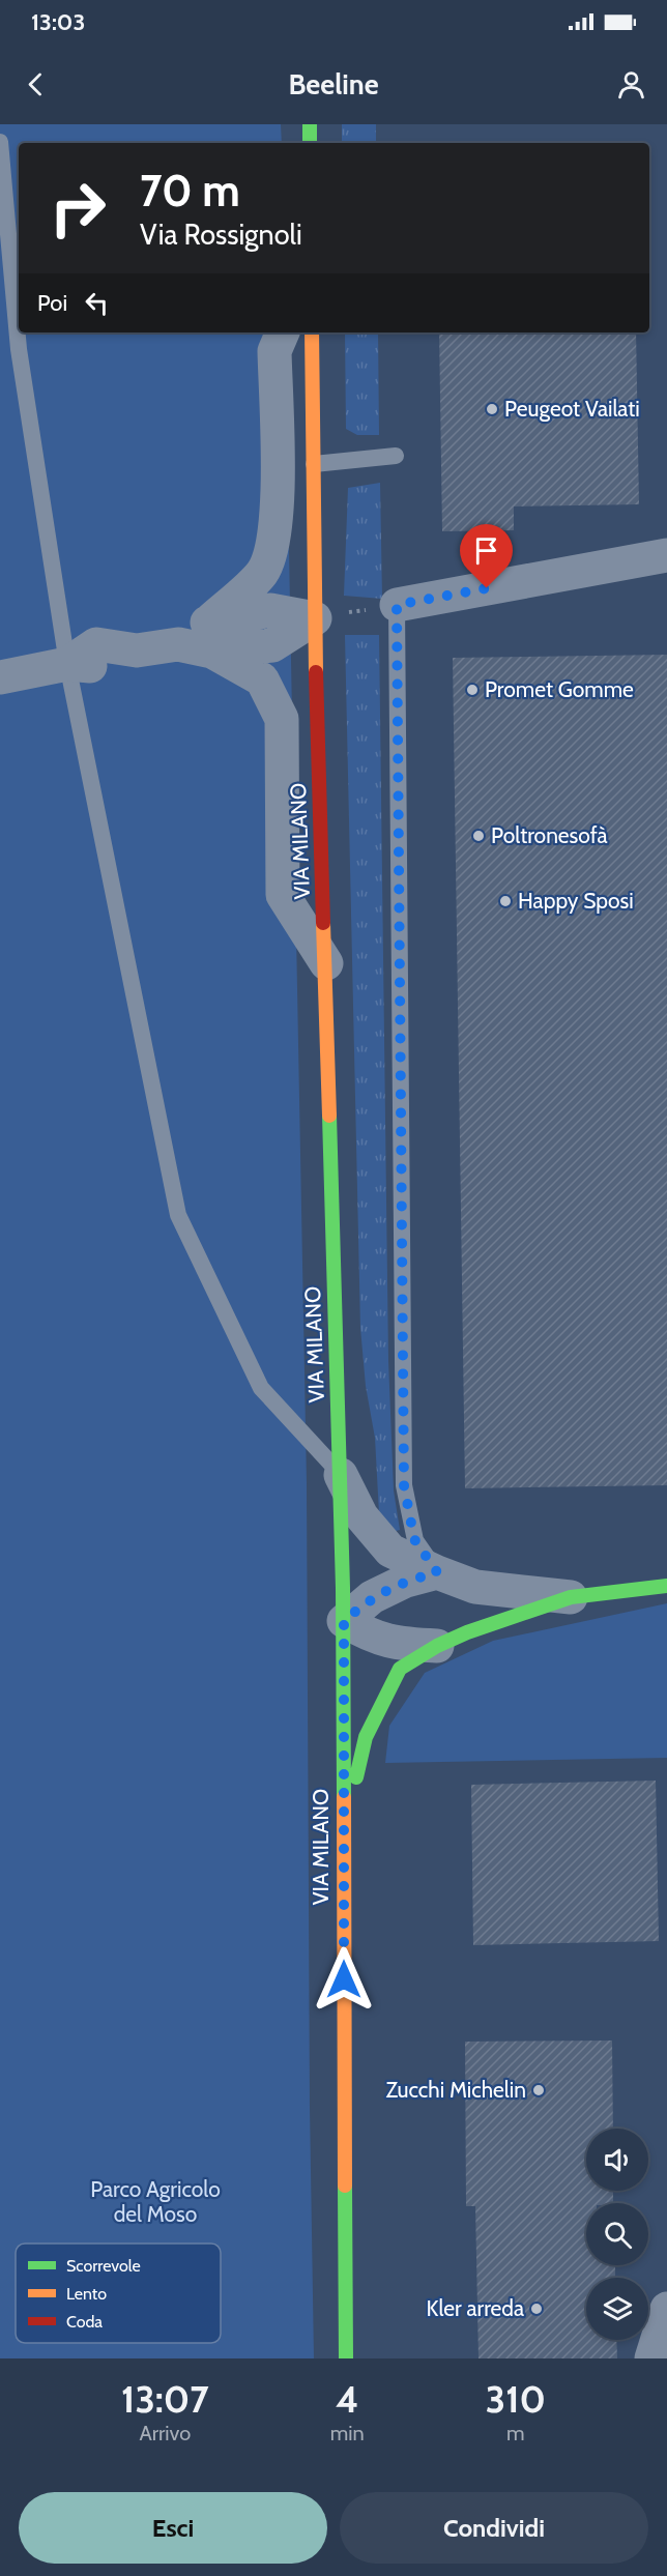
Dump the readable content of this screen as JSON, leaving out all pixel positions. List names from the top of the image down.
{
  "streets": {
    "main road": ["VIA MILANO"]
  },
  "parks": ["Parco Agricolo del Moso"],
  "places": [
    "Peugeot Vailati",
    "Promet Gomme",
    "Poltronesofà",
    "Happy Sposi",
    "Zucchi Michelin",
    "Kler arreda"
  ],
  "legend": ["Scorrevole", "Lento", "Coda"],
  "page": {
    "status": "13:03",
    "header": "Beeline",
    "turn": ["70 m", "Via Rossignoli"],
    "then": "Poi",
    "eta": [
      "13:07",
      "Arrivo",
      "4",
      "min",
      "310",
      "m"
    ],
    "buttons": ["Esci", "Condividi"]
  }
}
